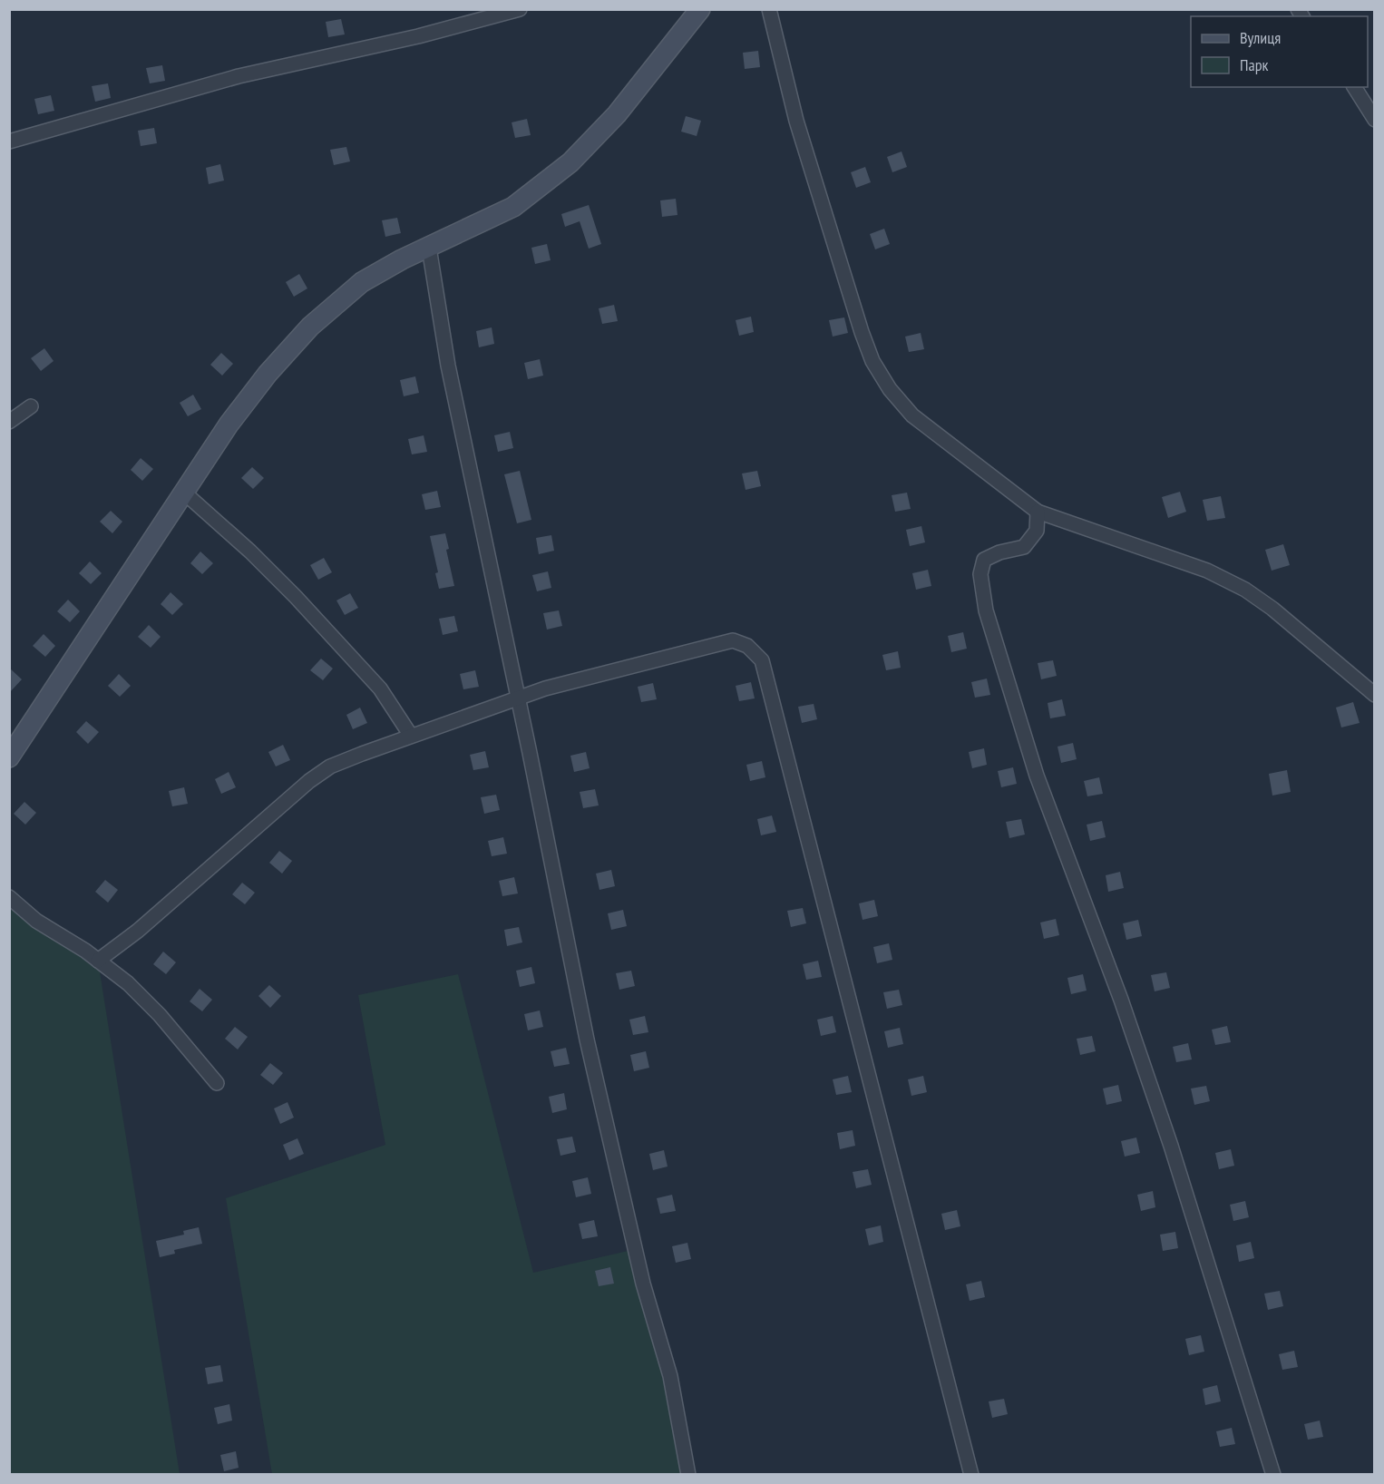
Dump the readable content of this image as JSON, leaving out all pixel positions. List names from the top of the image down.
{
  "legend": ["Вулиця", "Парк"]
}
